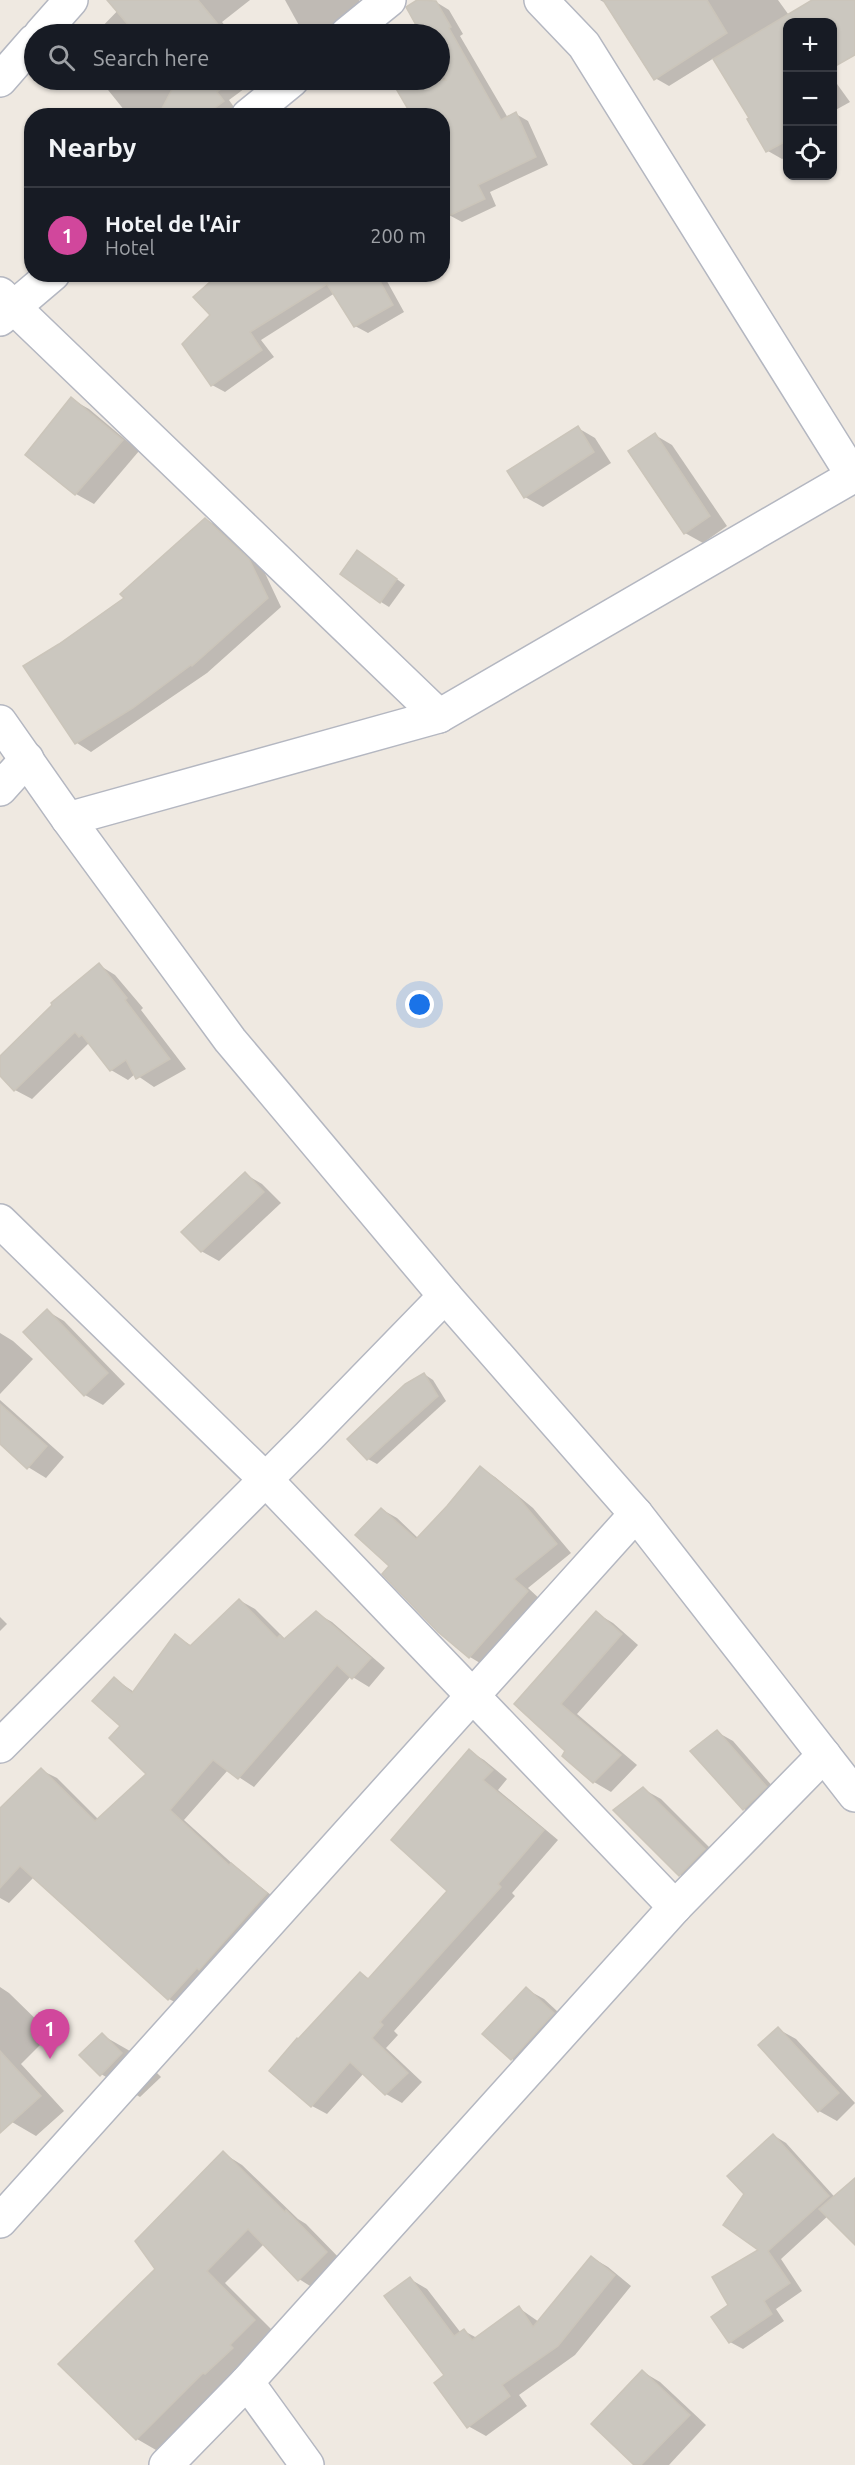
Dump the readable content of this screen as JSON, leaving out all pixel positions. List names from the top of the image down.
{
  "page": {
    "map_buttons": ["+", "−"],
    "search": "Search here",
    "heading": "Nearby",
    "list": [
      {
        "mark": "1",
        "name": "Hotel de l'Air",
        "note": "Hotel",
        "value": "200 m"
      }
    ],
    "pins": "1"
  }
}
